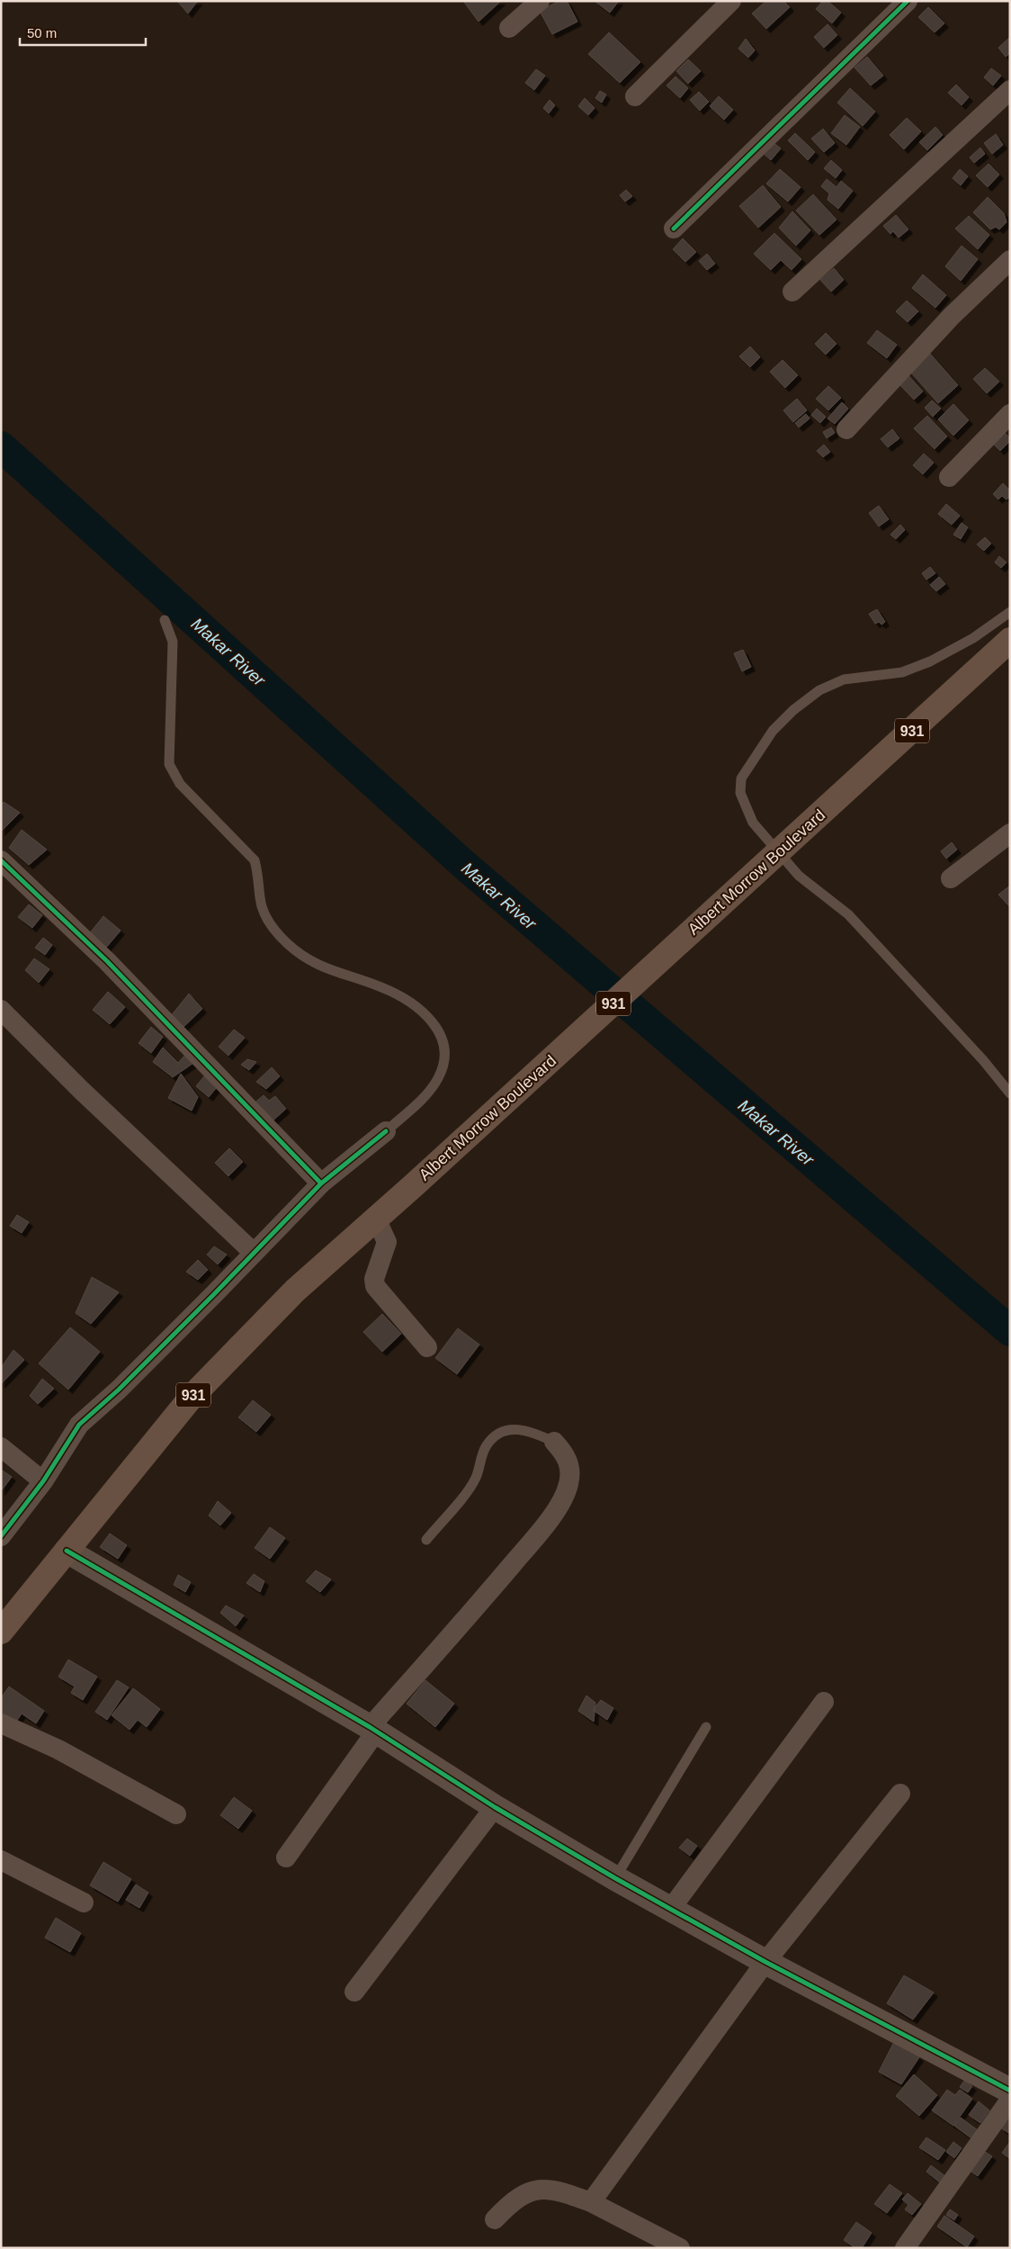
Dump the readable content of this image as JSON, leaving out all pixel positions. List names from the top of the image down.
{
  "streets": {
    "main road": ["931", "Albert Morrow Boulevard"]
  },
  "water": ["Makar River"],
  "scale_bar": "50 m"
}
